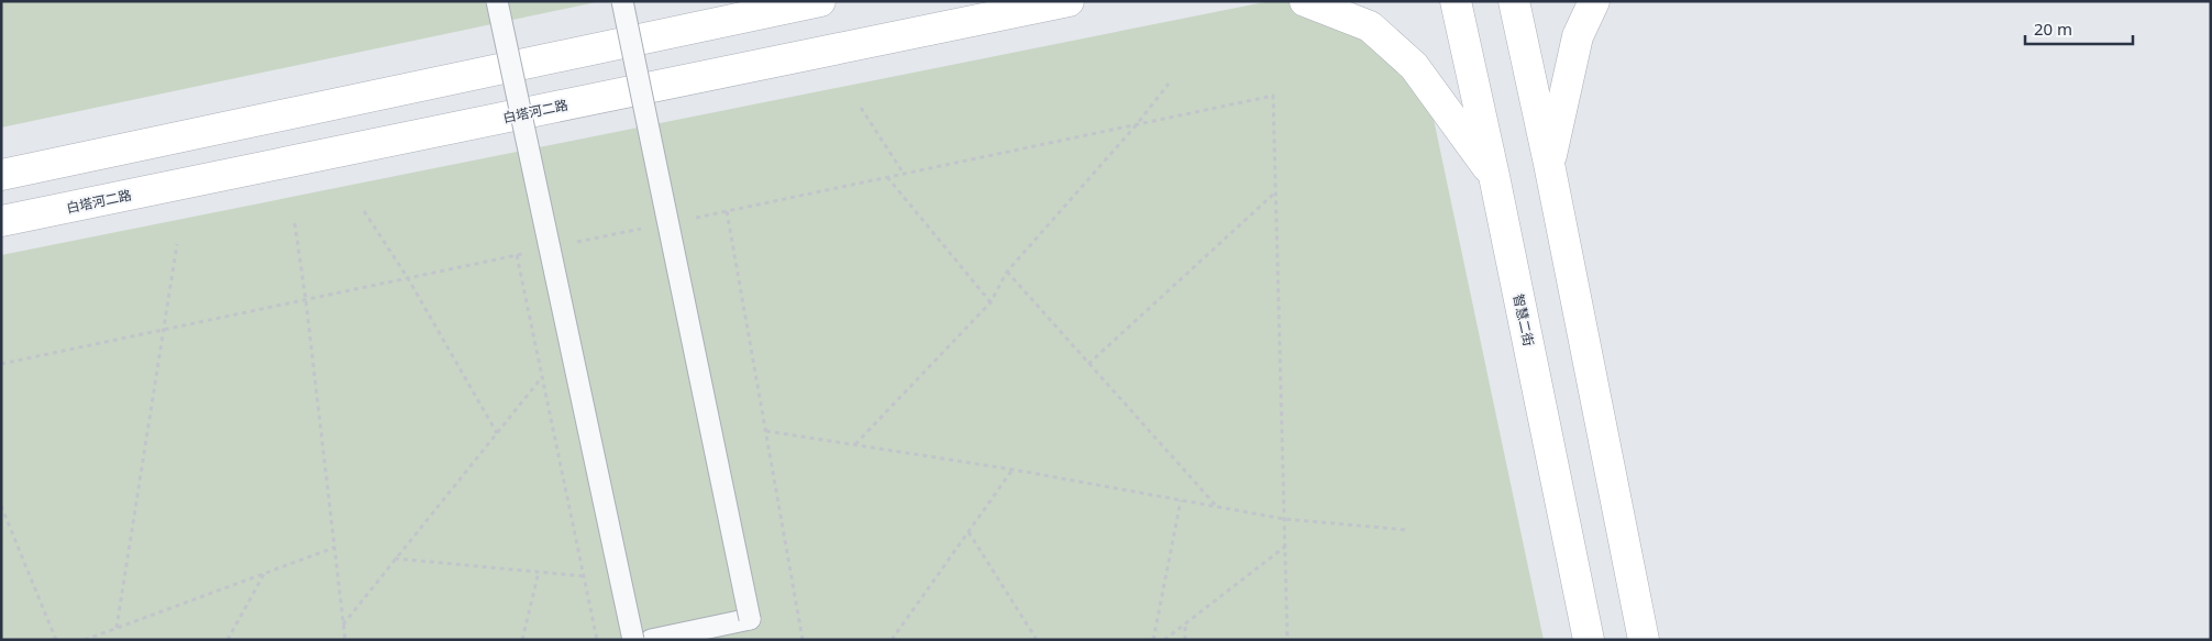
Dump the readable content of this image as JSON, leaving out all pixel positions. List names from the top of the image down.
{
  "streets": {
    "main road": ["白塔河二路", "智慧二街"]
  },
  "scale_bar": "20 m"
}
